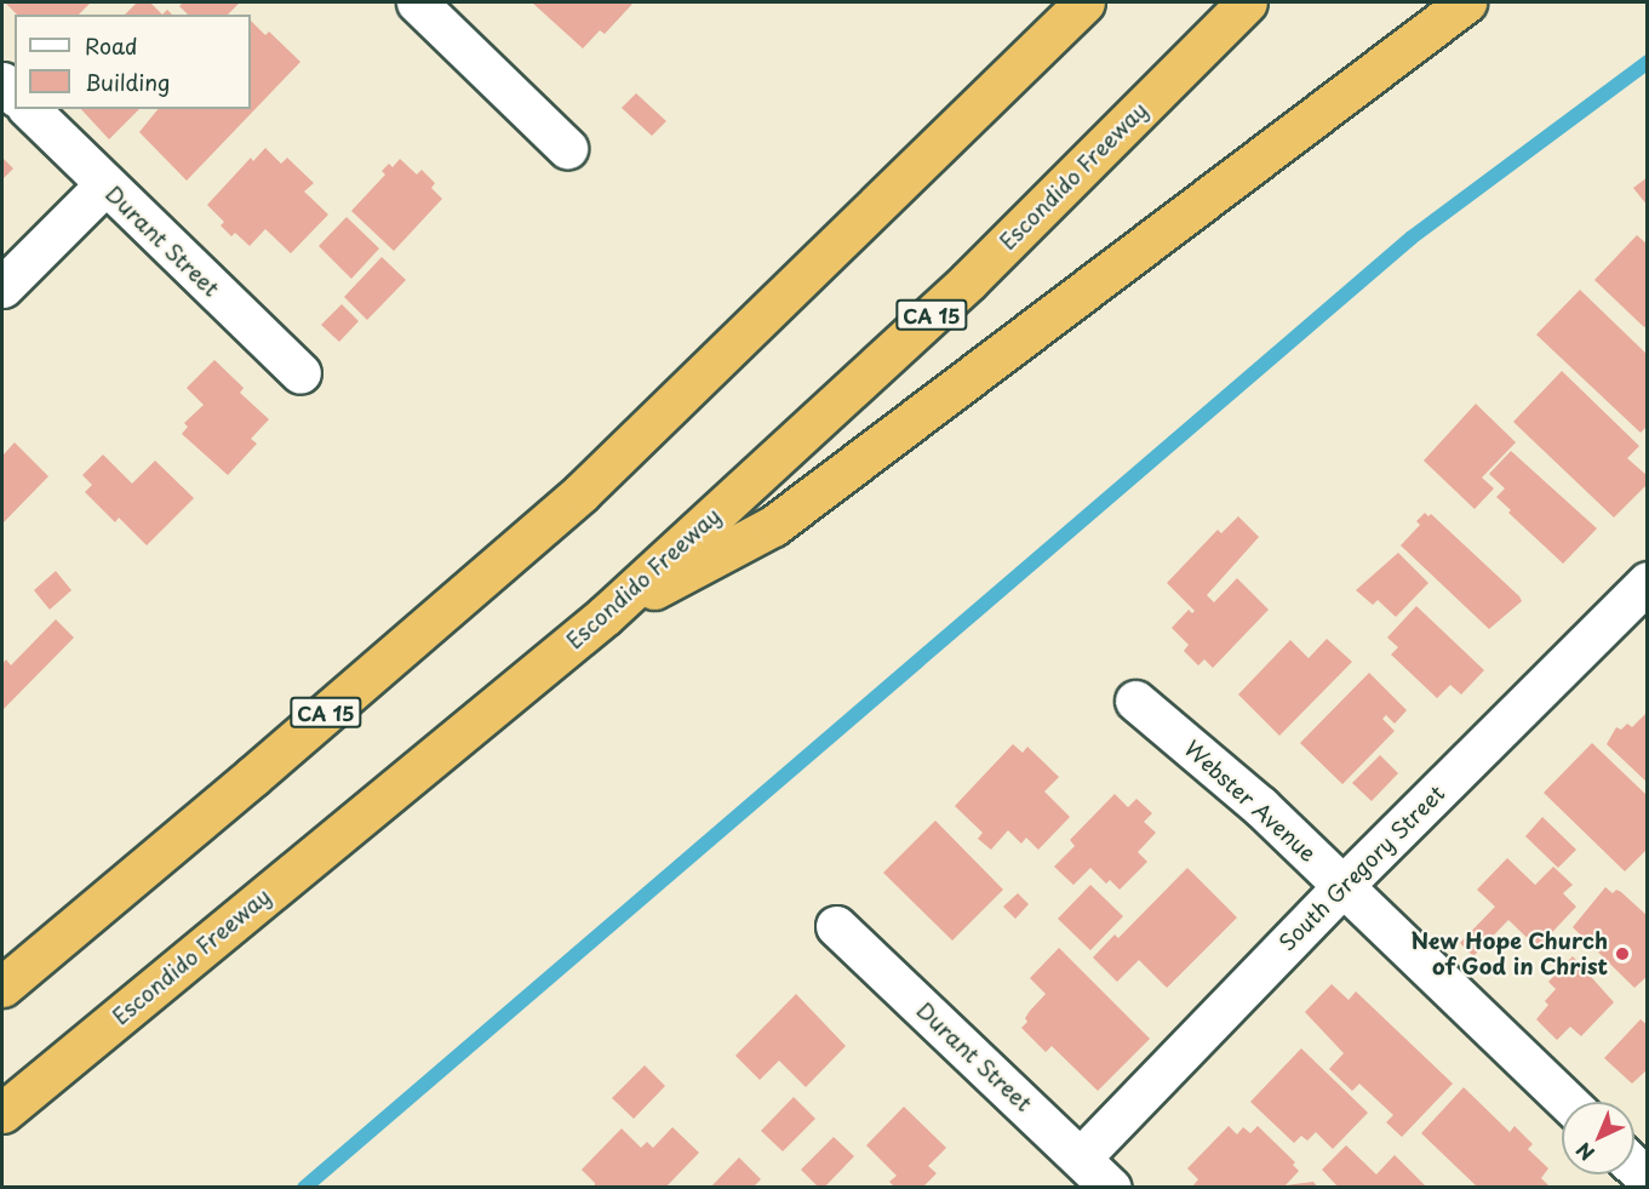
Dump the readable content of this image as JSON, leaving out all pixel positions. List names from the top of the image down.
{
  "streets": {
    "highway": ["Escondido Freeway", "CA 15"],
    "street": ["Durant Street", "Webster Avenue", "South Gregory Street"]
  },
  "crossings": [
    ["Durant Street", "South Gregory Street"],
    ["Webster Avenue", "South Gregory Street"]
  ],
  "places": ["New Hope Church of God in Christ"],
  "legend": ["Road", "Building"],
  "north": "bottom left"
}
